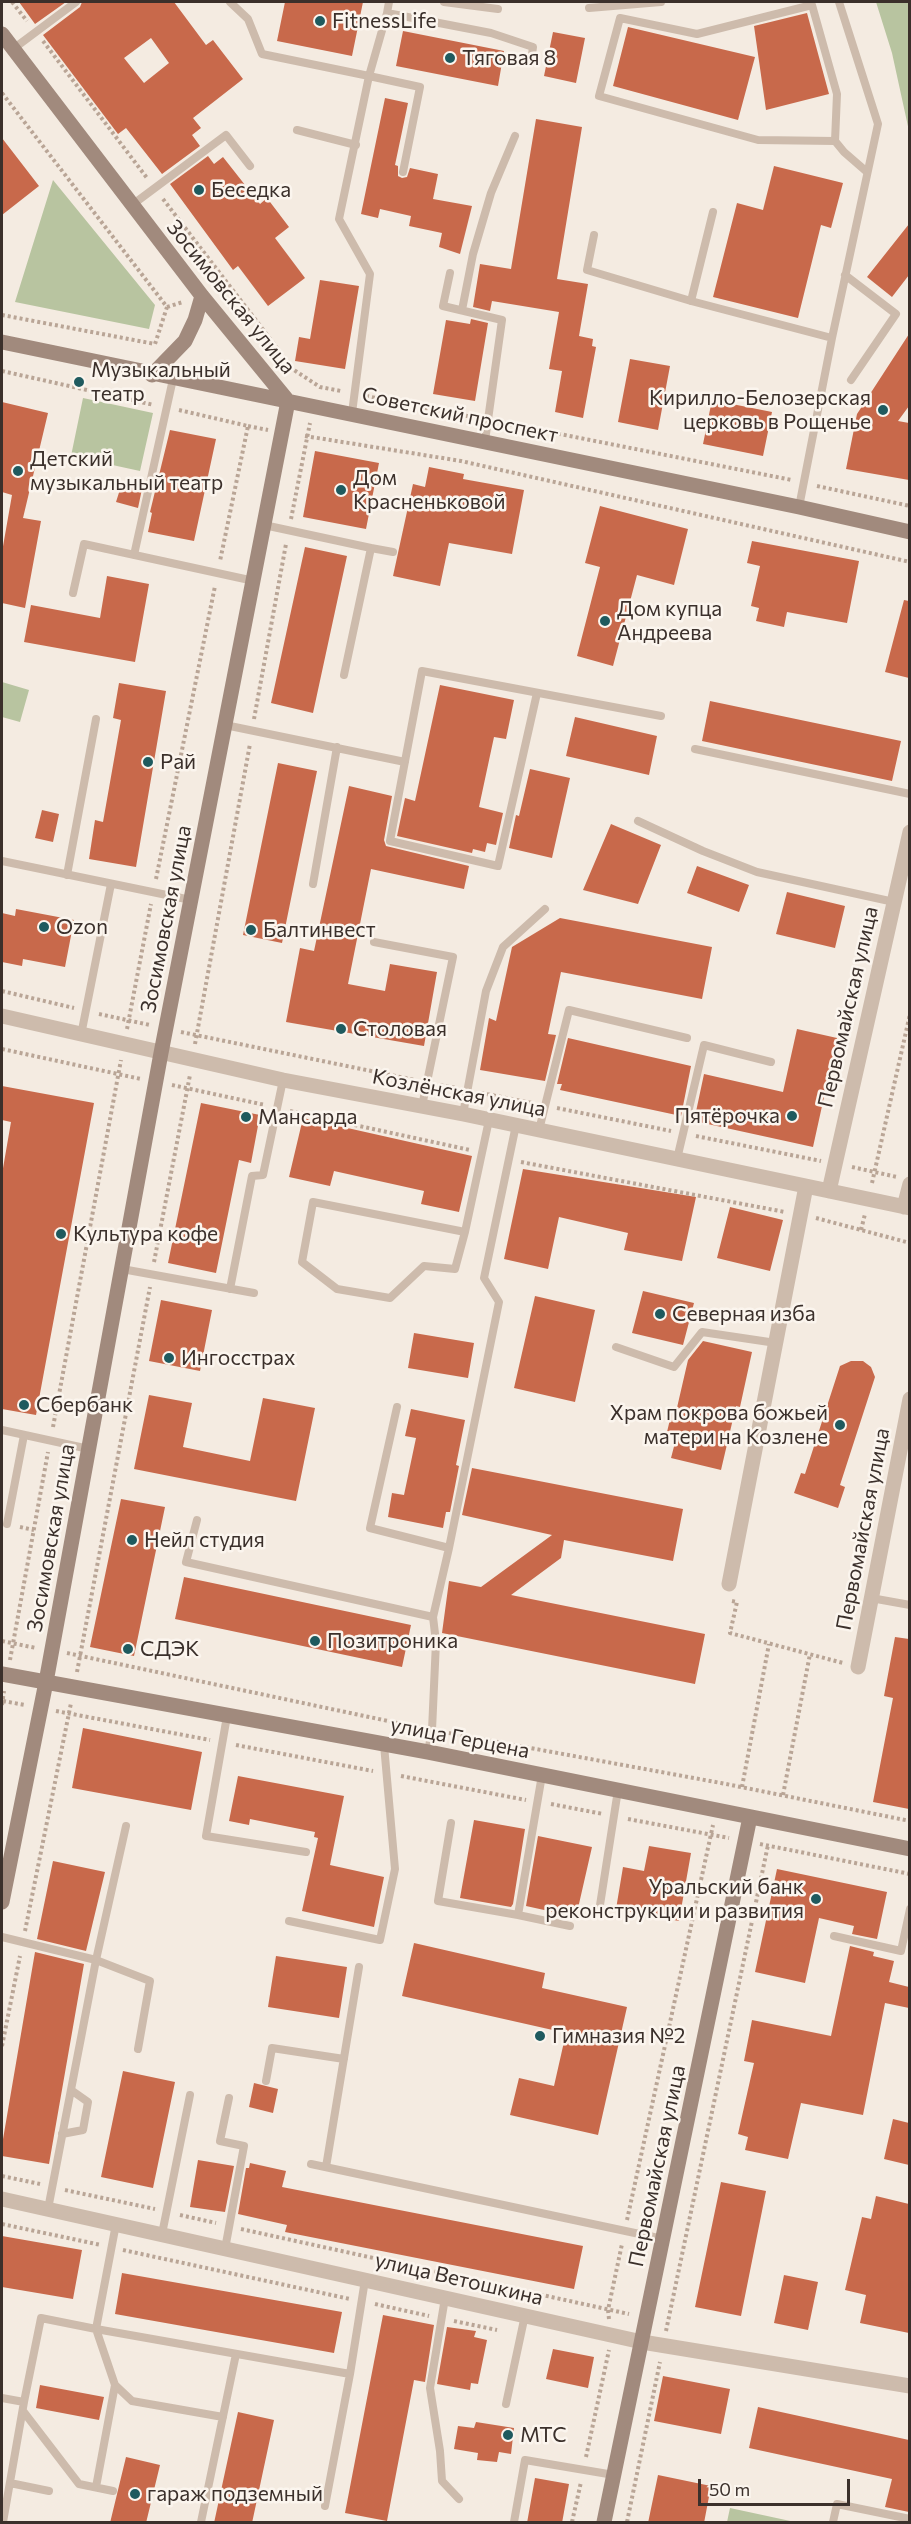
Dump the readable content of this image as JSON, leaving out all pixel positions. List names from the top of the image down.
{
  "streets": {
    "street": [
      "Зосимовская улица",
      "Советский проспект",
      "Первомайская улица",
      "Козлёнская улица",
      "улица Герцена",
      "улица Ветошкина"
    ]
  },
  "crossings": [
    ["Зосимовская улица", "Советский проспект"],
    ["Зосимовская улица", "Козлёнская улица"],
    ["Зосимовская улица", "улица Герцена"],
    ["Первомайская улица", "Козлёнская улица"],
    ["Первомайская улица", "улица Герцена"],
    ["Первомайская улица", "улица Ветошкина"]
  ],
  "places": [
    "FitnessLife",
    "Тяговая 8",
    "Беседка",
    "Музыкальный театр",
    "Кирилло-Белозерская церковь в Рощенье",
    "Детский музыкальный театр",
    "Дом Красненьковой",
    "Дом купца Андреева",
    "Рай",
    "Ozon",
    "Балтинвест",
    "Столовая",
    "Пятёрочка",
    "Мансарда",
    "Культура кофе",
    "Северная изба",
    "Ингосстрах",
    "Сбербанк",
    "Храм покрова божьей матери на Козлене",
    "Нейл студия",
    "Позитроника",
    "СДЭК",
    "Уральский банк реконструкции и развития",
    "Гимназия №2",
    "МТС",
    "гараж подземный"
  ],
  "scale_bar": "50 m"
}
